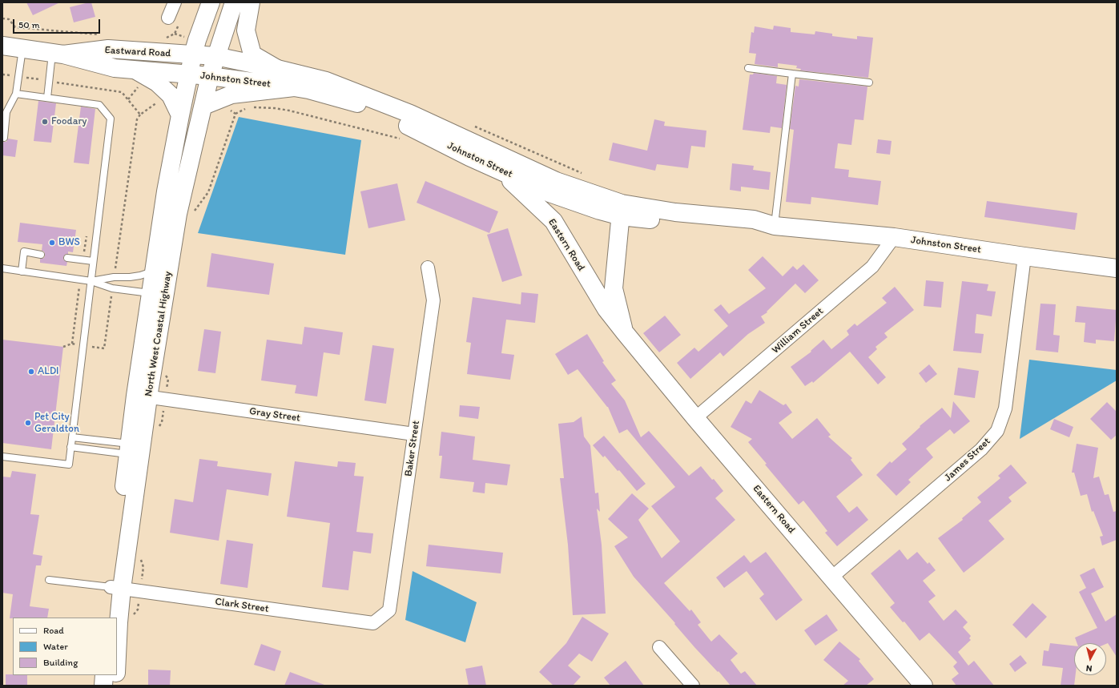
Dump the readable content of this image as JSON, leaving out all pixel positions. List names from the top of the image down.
{
  "streets": {
    "main road": [
      "Eastward Road",
      "Johnston Street",
      "Eastern Road",
      "North West Coastal Highway"
    ],
    "street": [
      "William Street",
      "Gray Street",
      "Baker Street",
      "James Street",
      "Clark Street"
    ]
  },
  "crossings": [
    ["Eastward Road", "Johnston Street"],
    ["Eastward Road", "North West Coastal Highway"],
    ["Johnston Street", "Eastern Road"],
    ["Johnston Street", "William Street"],
    ["Johnston Street", "North West Coastal Highway"],
    ["Johnston Street", "James Street"],
    ["Eastern Road", "William Street"],
    ["Eastern Road", "James Street"],
    ["North West Coastal Highway", "Gray Street"],
    ["North West Coastal Highway", "Clark Street"],
    ["Gray Street", "Baker Street"],
    ["Baker Street", "Clark Street"]
  ],
  "places": [
    "Foodary",
    "BWS",
    "ALDI",
    "Pet City Geraldton"
  ],
  "legend": ["Road", "Water", "Building"],
  "scale_bar": "50 m",
  "north": "bottom"
}
